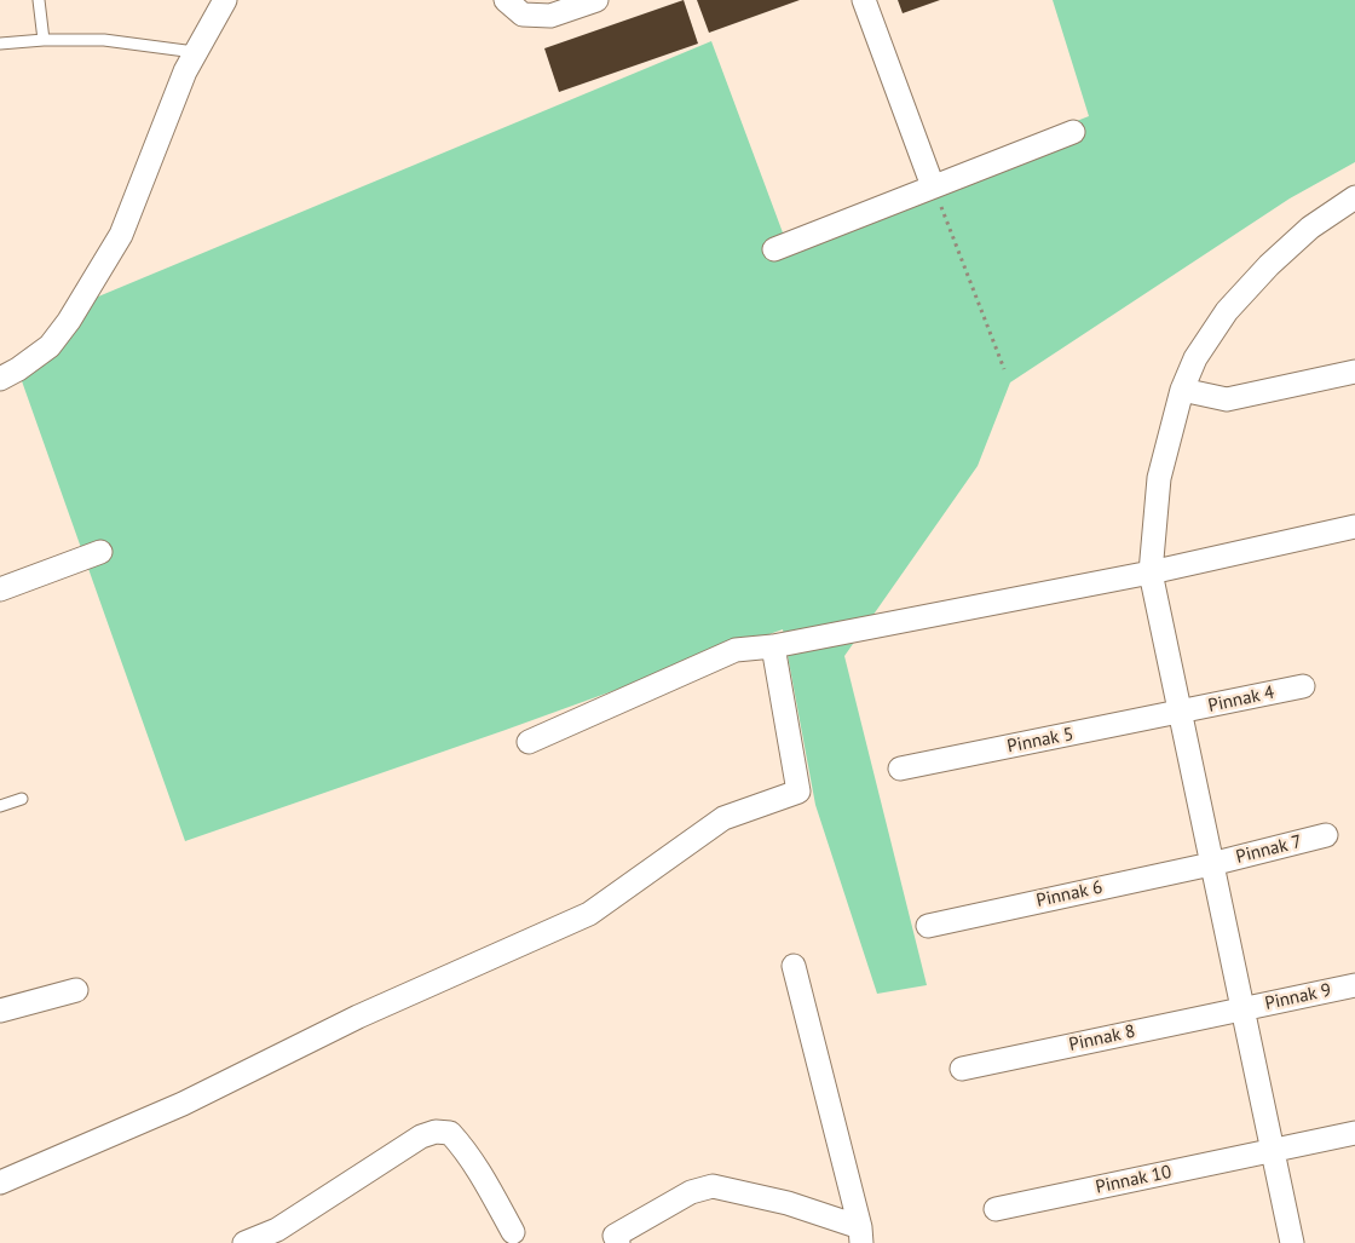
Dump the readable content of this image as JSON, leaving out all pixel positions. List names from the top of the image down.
{
  "streets": {
    "street": [
      "Pinnak 4",
      "Pinnak 5",
      "Pinnak 7",
      "Pinnak 6",
      "Pinnak 9",
      "Pinnak 8",
      "Pinnak 10"
    ]
  },
  "crossings": [
    ["Pinnak 4", "Pinnak 5"],
    ["Pinnak 7", "Pinnak 6"],
    ["Pinnak 9", "Pinnak 8"]
  ]
}
